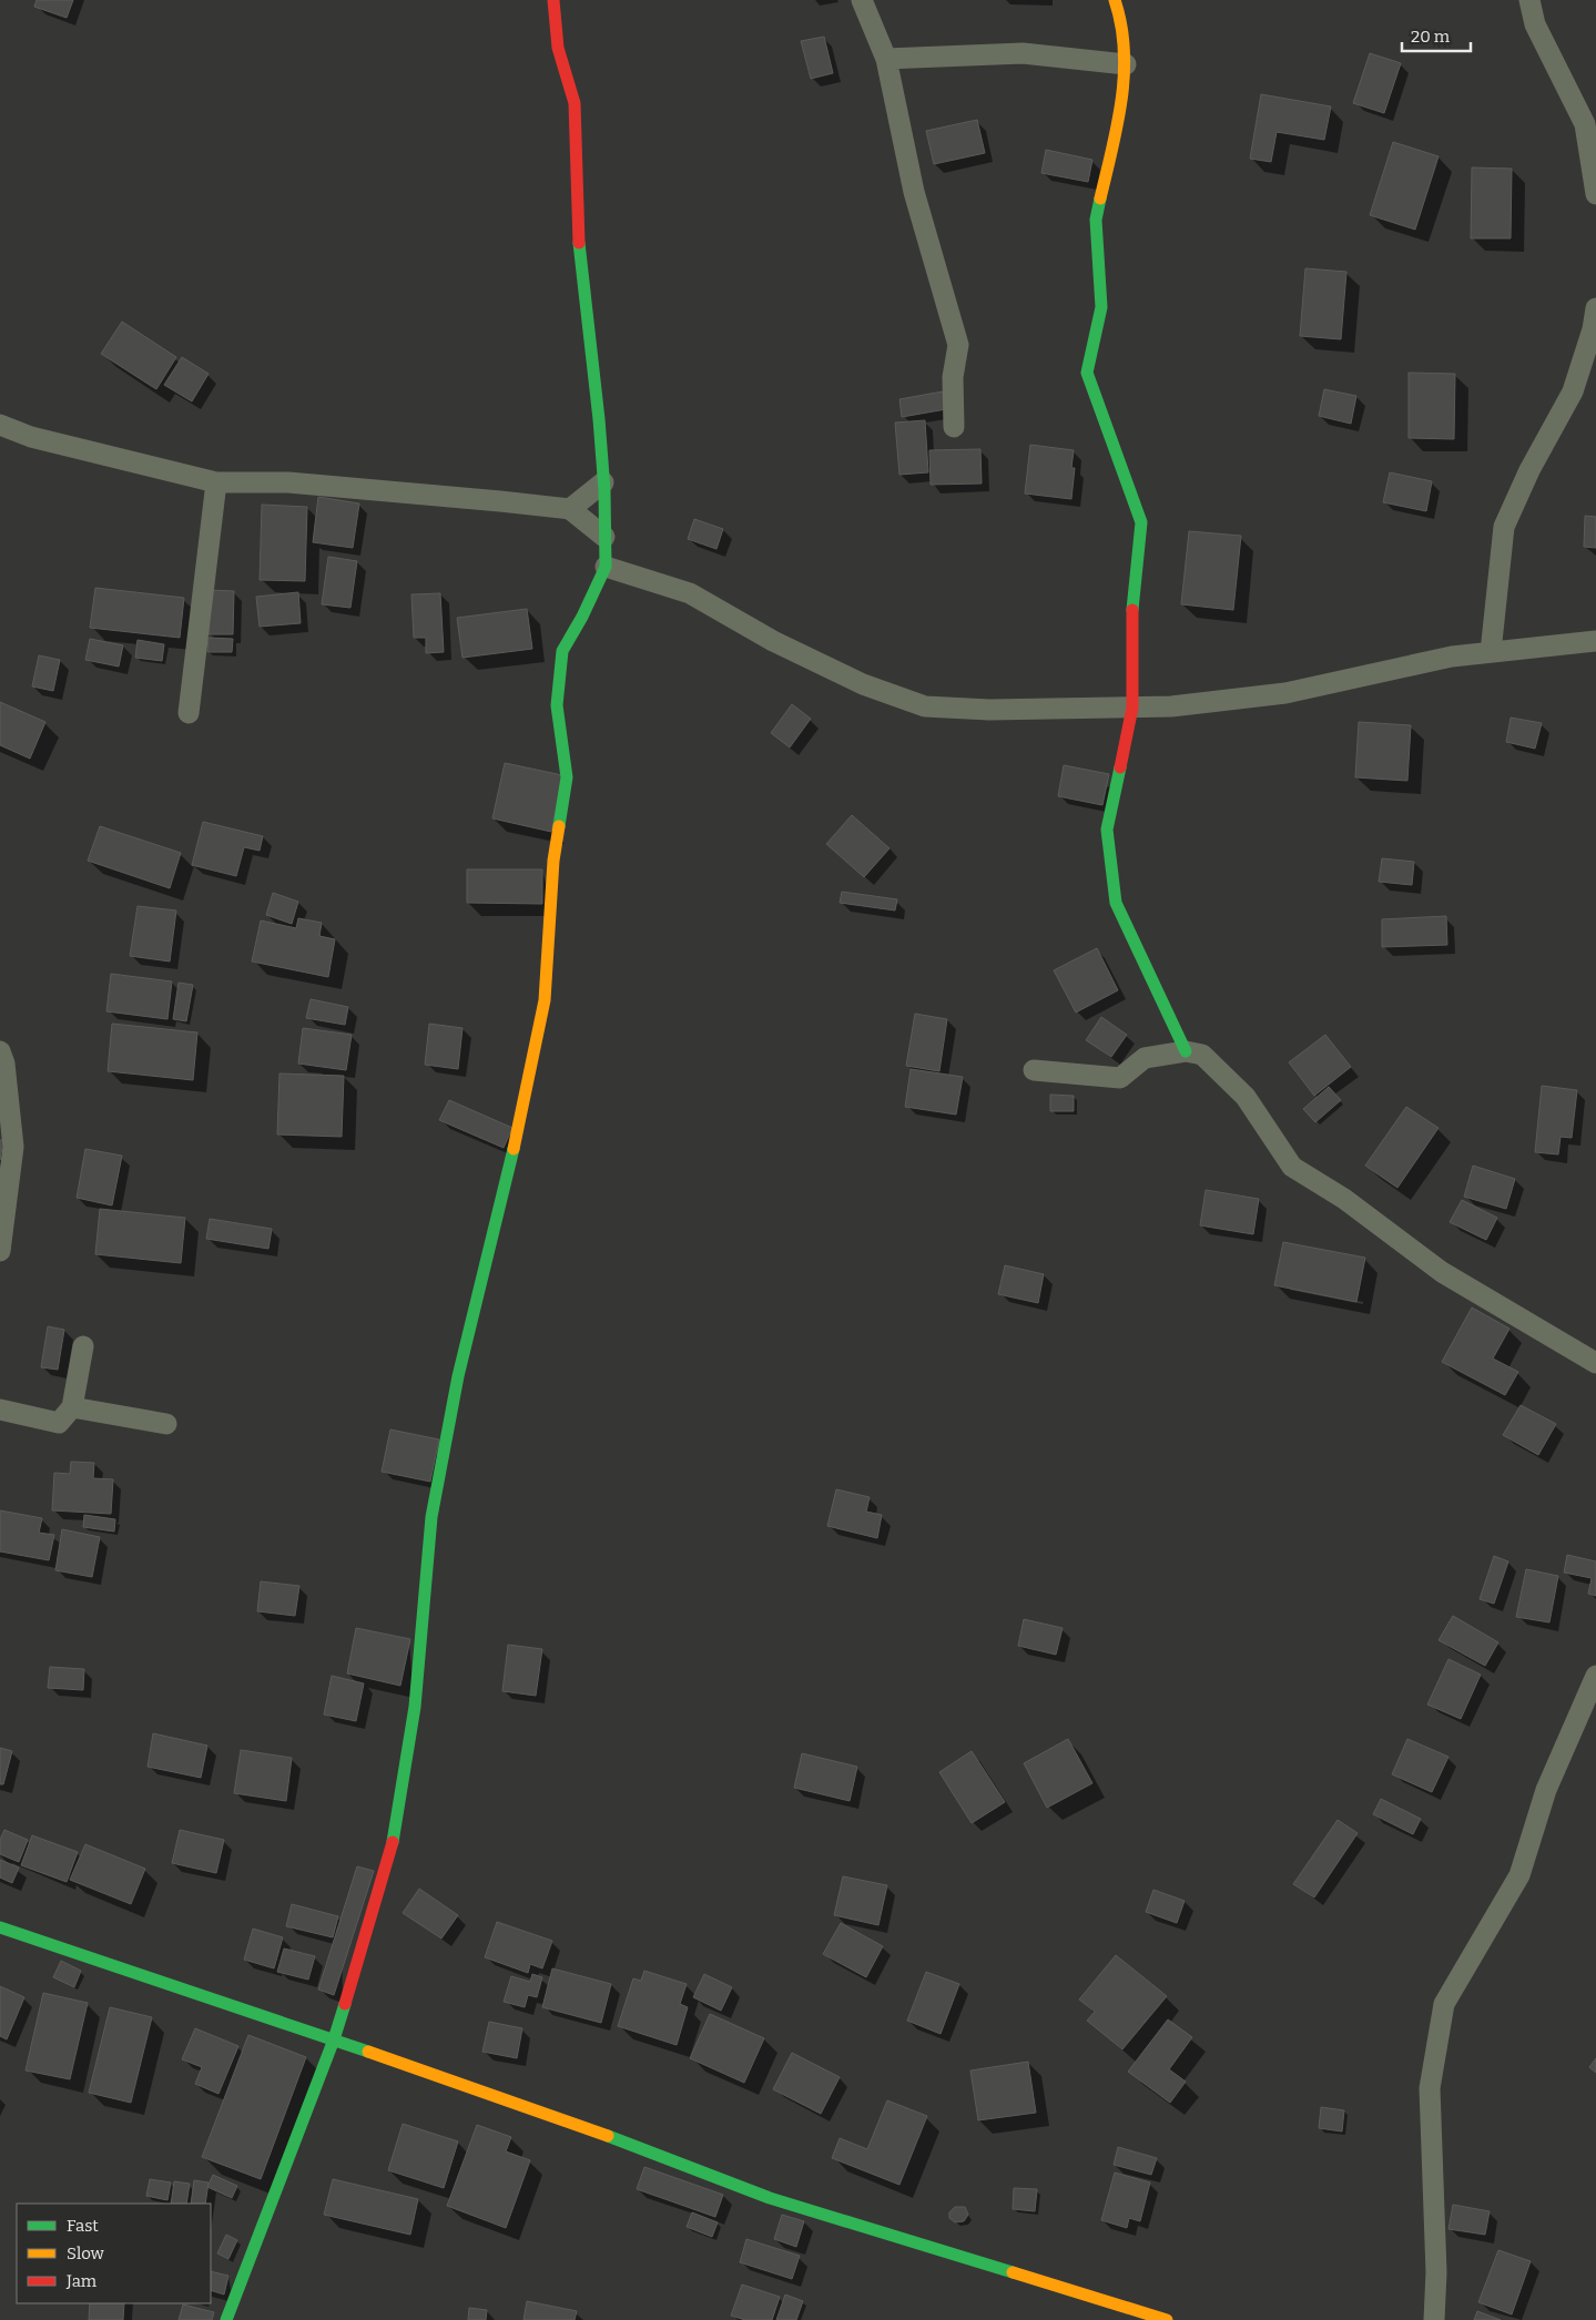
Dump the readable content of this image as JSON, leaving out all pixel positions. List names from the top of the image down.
{
  "legend": ["Fast", "Slow", "Jam"],
  "scale_bar": "20 m"
}
